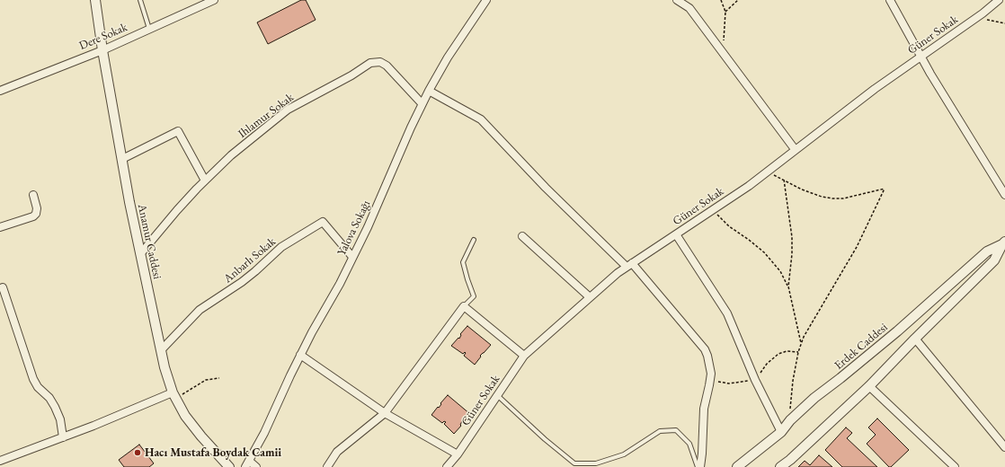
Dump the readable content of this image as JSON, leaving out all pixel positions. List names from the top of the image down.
{
  "streets": {
    "street": [
      "Güner Sokak",
      "Dere Sokak",
      "Ihlamur Sokak",
      "Yalova Sokağı",
      "Anamur Caddesi",
      "Anbarlı Sokak",
      "Erdek Caddesi"
    ]
  },
  "crossings": [
    ["Dere Sokak", "Anamur Caddesi"],
    ["Ihlamur Sokak", "Yalova Sokağı"],
    ["Ihlamur Sokak", "Anamur Caddesi"],
    ["Yalova Sokağı", "Anbarlı Sokak"],
    ["Anamur Caddesi", "Anbarlı Sokak"]
  ],
  "places": ["Hacı Mustafa Boydak Camii"]
}
